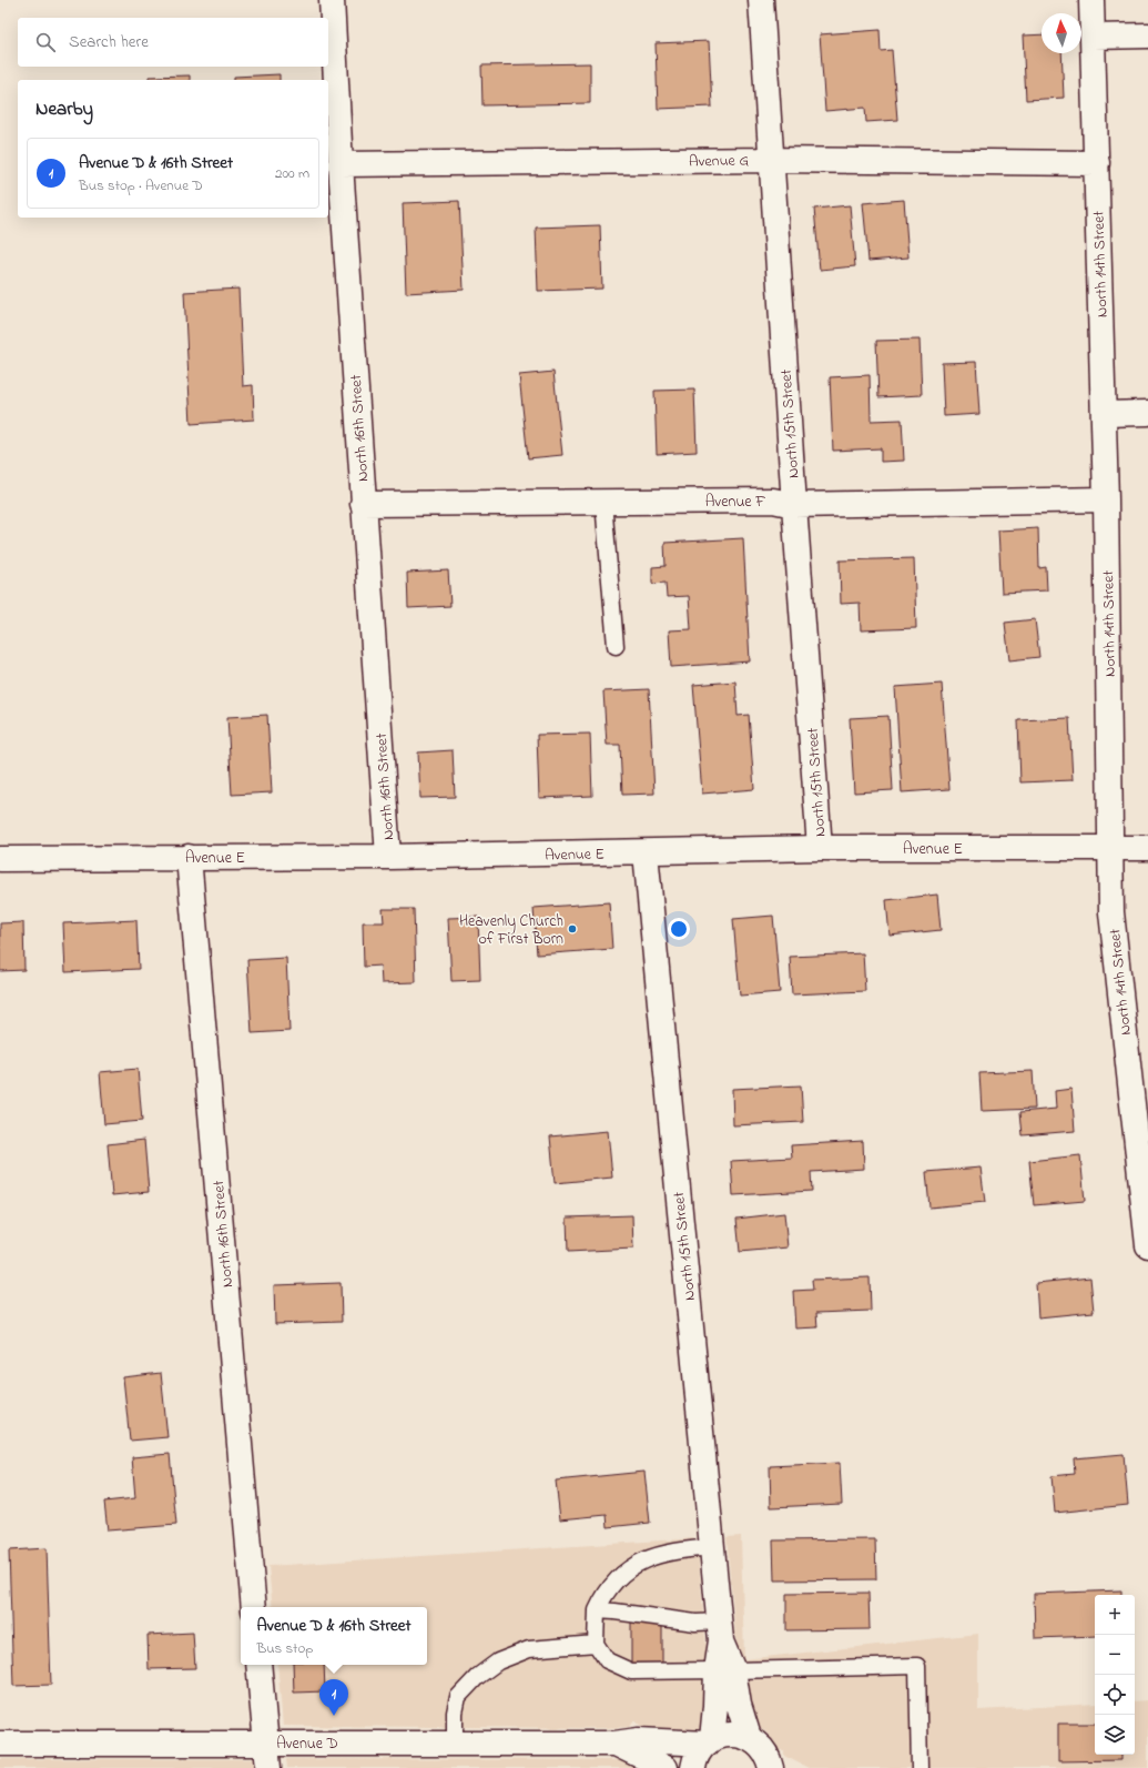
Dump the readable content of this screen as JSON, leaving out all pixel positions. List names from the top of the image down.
{
  "streets": {
    "street": [
      "Avenue G",
      "North 14th Street",
      "North 15th Street",
      "North 16th Street",
      "Avenue F",
      "Avenue E",
      "Avenue D"
    ]
  },
  "crossings": [
    ["Avenue G", "North 14th Street"],
    ["Avenue G", "North 15th Street"],
    ["Avenue G", "North 16th Street"],
    ["North 14th Street", "Avenue F"],
    ["North 14th Street", "Avenue E"],
    ["North 15th Street", "Avenue F"],
    ["North 15th Street", "Avenue E"],
    ["North 15th Street", "Avenue D"],
    ["North 16th Street", "Avenue F"],
    ["North 16th Street", "Avenue E"]
  ],
  "places": ["Heavenly Church of First Born"],
  "north": "top",
  "page": {
    "search": "Search here",
    "heading": "Nearby",
    "list": [
      {
        "mark": "1",
        "name": "Avenue D & 16th Street",
        "note": "Bus stop · Avenue D",
        "value": "200 m"
      }
    ],
    "map_buttons": ["+", "−"],
    "popup": ["Avenue D & 16th Street", "Bus stop"],
    "pins": "1"
  }
}
